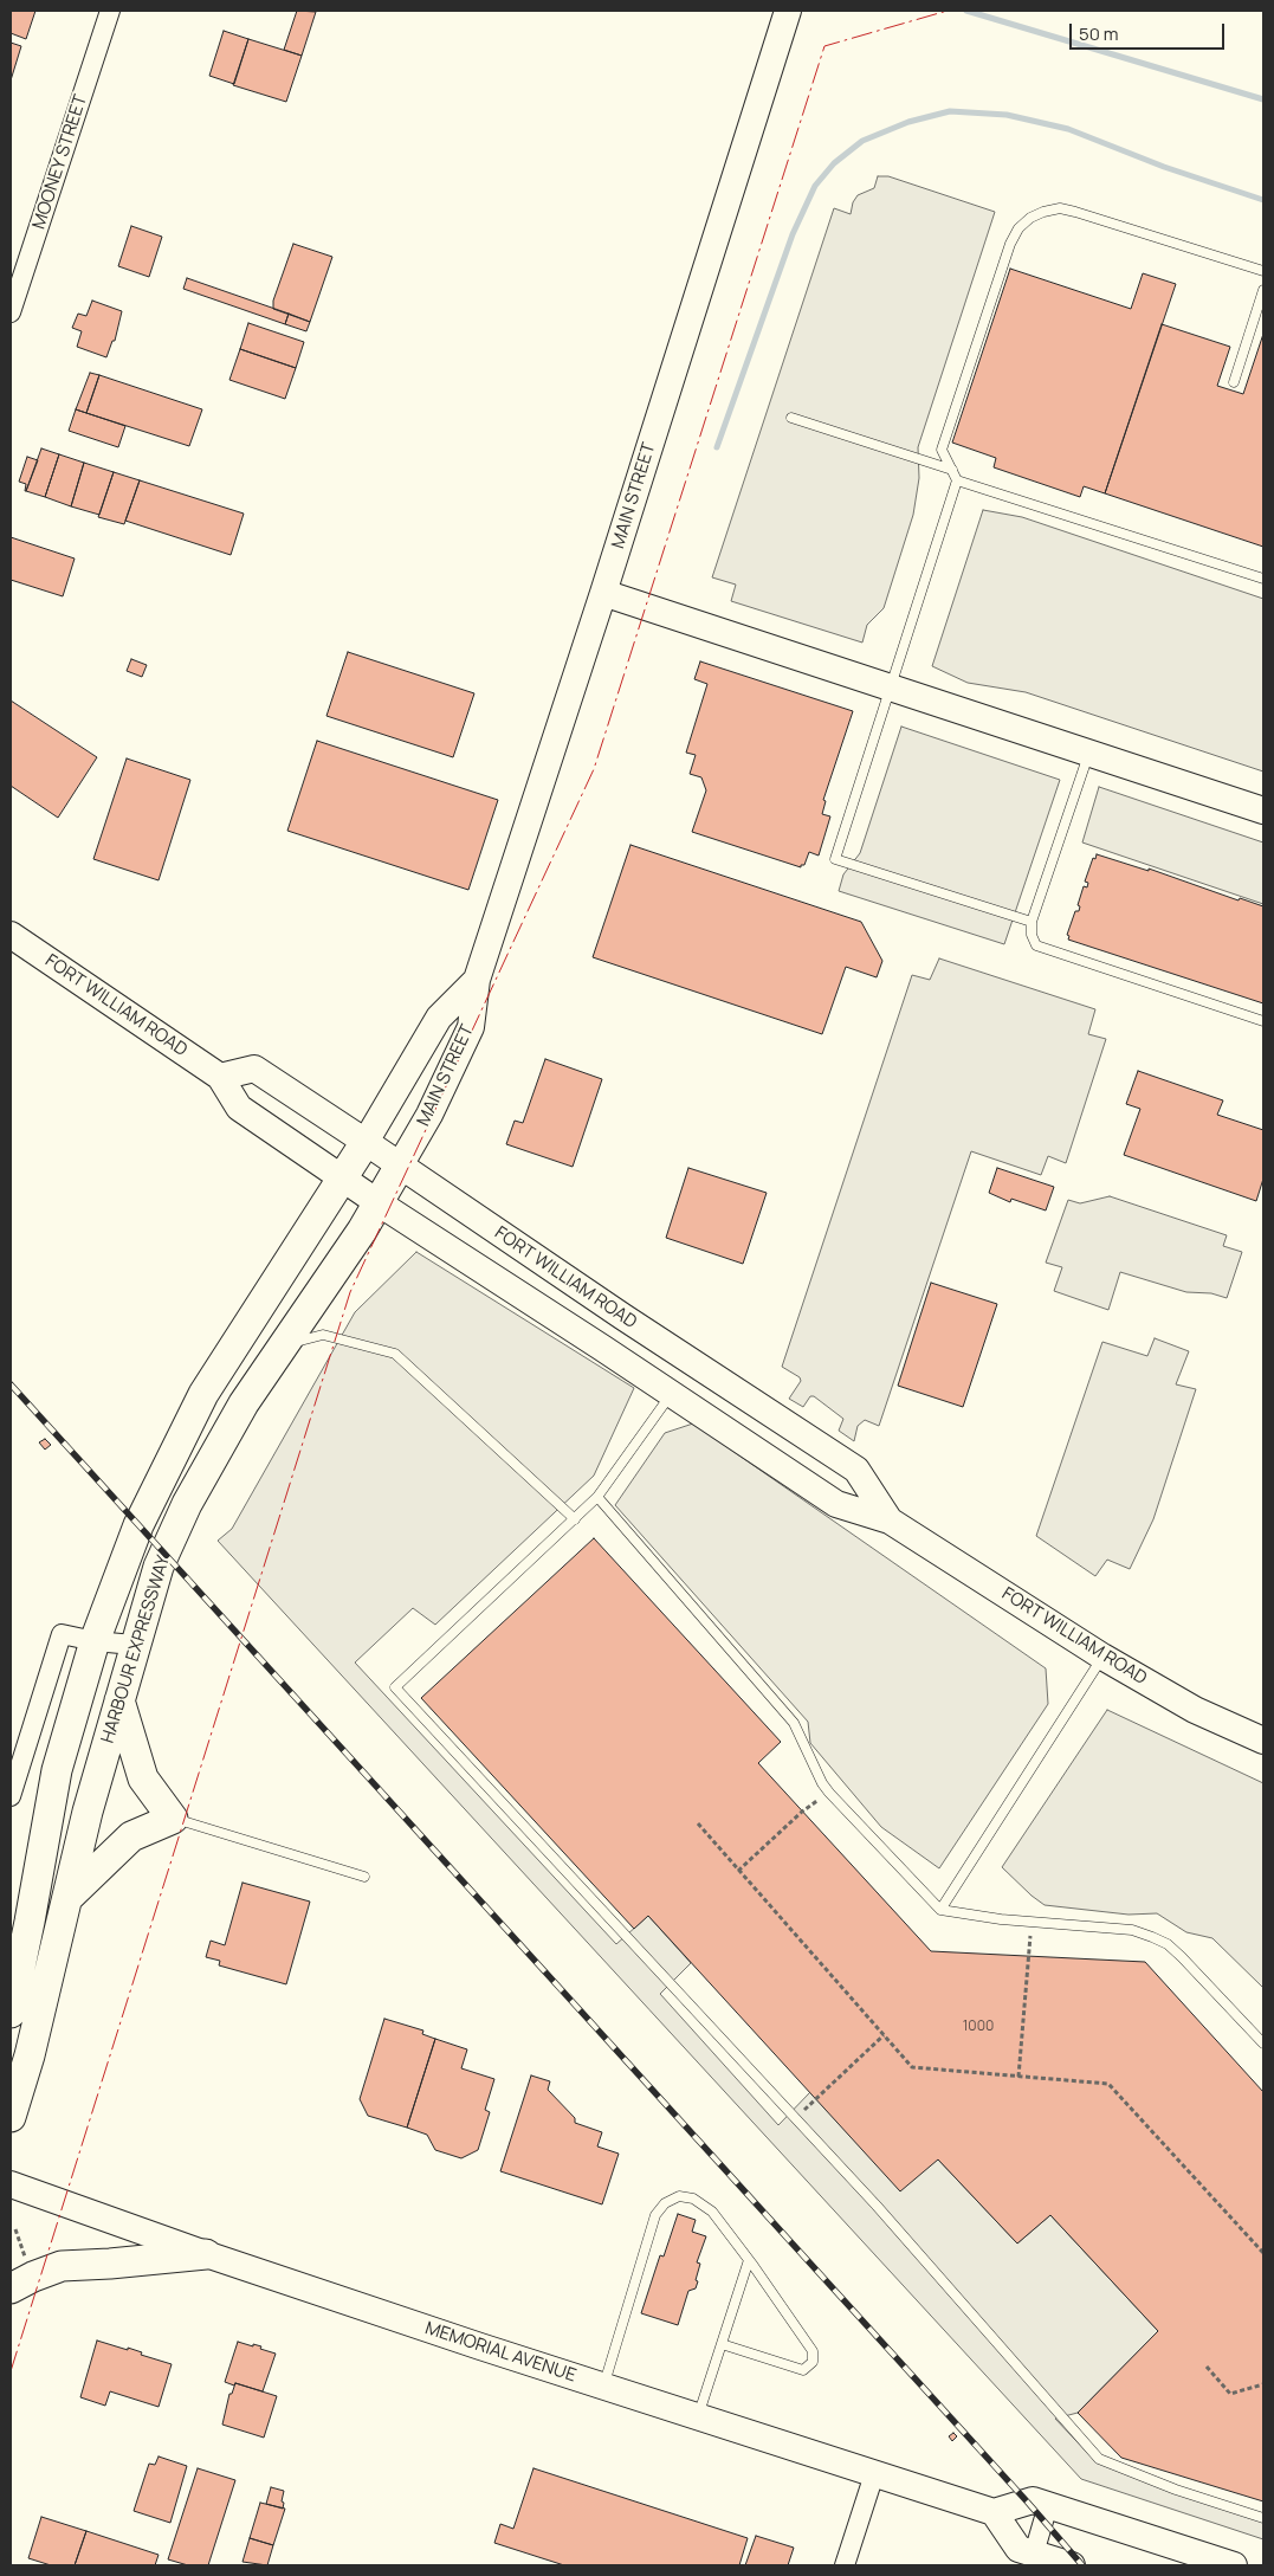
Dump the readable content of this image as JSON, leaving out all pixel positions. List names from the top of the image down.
{
  "streets": {
    "main road": [
      "MAIN STREET",
      "FORT WILLIAM ROAD",
      "HARBOUR EXPRESSWAY",
      "MEMORIAL AVENUE"
    ],
    "street": ["MOONEY STREET"]
  },
  "crossings": [
    ["MAIN STREET", "FORT WILLIAM ROAD"],
    ["MAIN STREET", "HARBOUR EXPRESSWAY"],
    ["FORT WILLIAM ROAD", "HARBOUR EXPRESSWAY"]
  ],
  "house_numbers": ["1000"],
  "scale_bar": "50 m"
}
